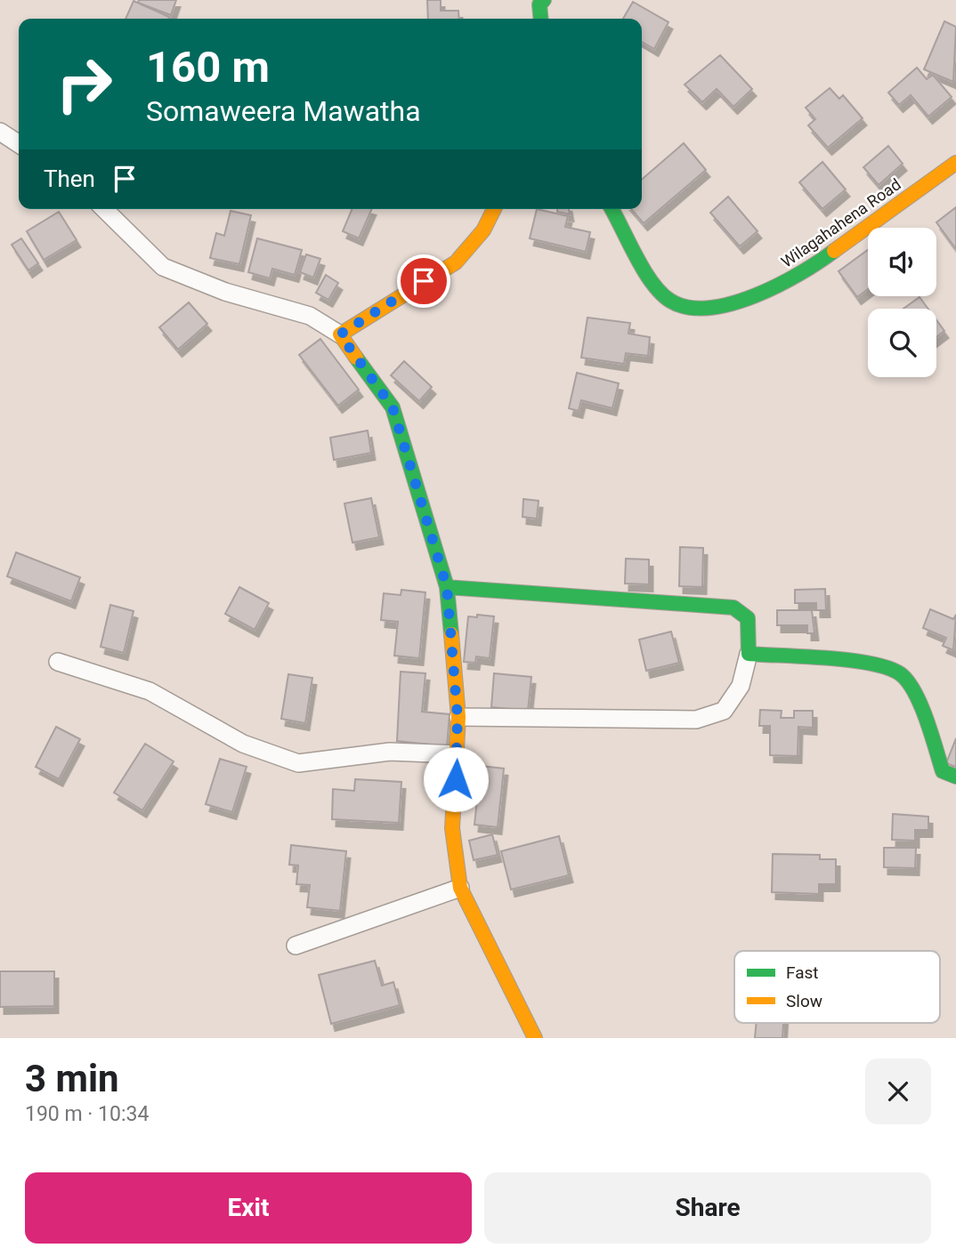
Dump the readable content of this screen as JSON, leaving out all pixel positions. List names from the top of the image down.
{
  "streets": {
    "street": ["Wilagahahena Road"]
  },
  "legend": ["Fast", "Slow"],
  "page": {
    "turn": ["160 m", "Somaweera Mawatha"],
    "then": "Then",
    "heading": ["3 min", "190 m · 10:34"],
    "buttons": ["Exit", "Share"]
  }
}
